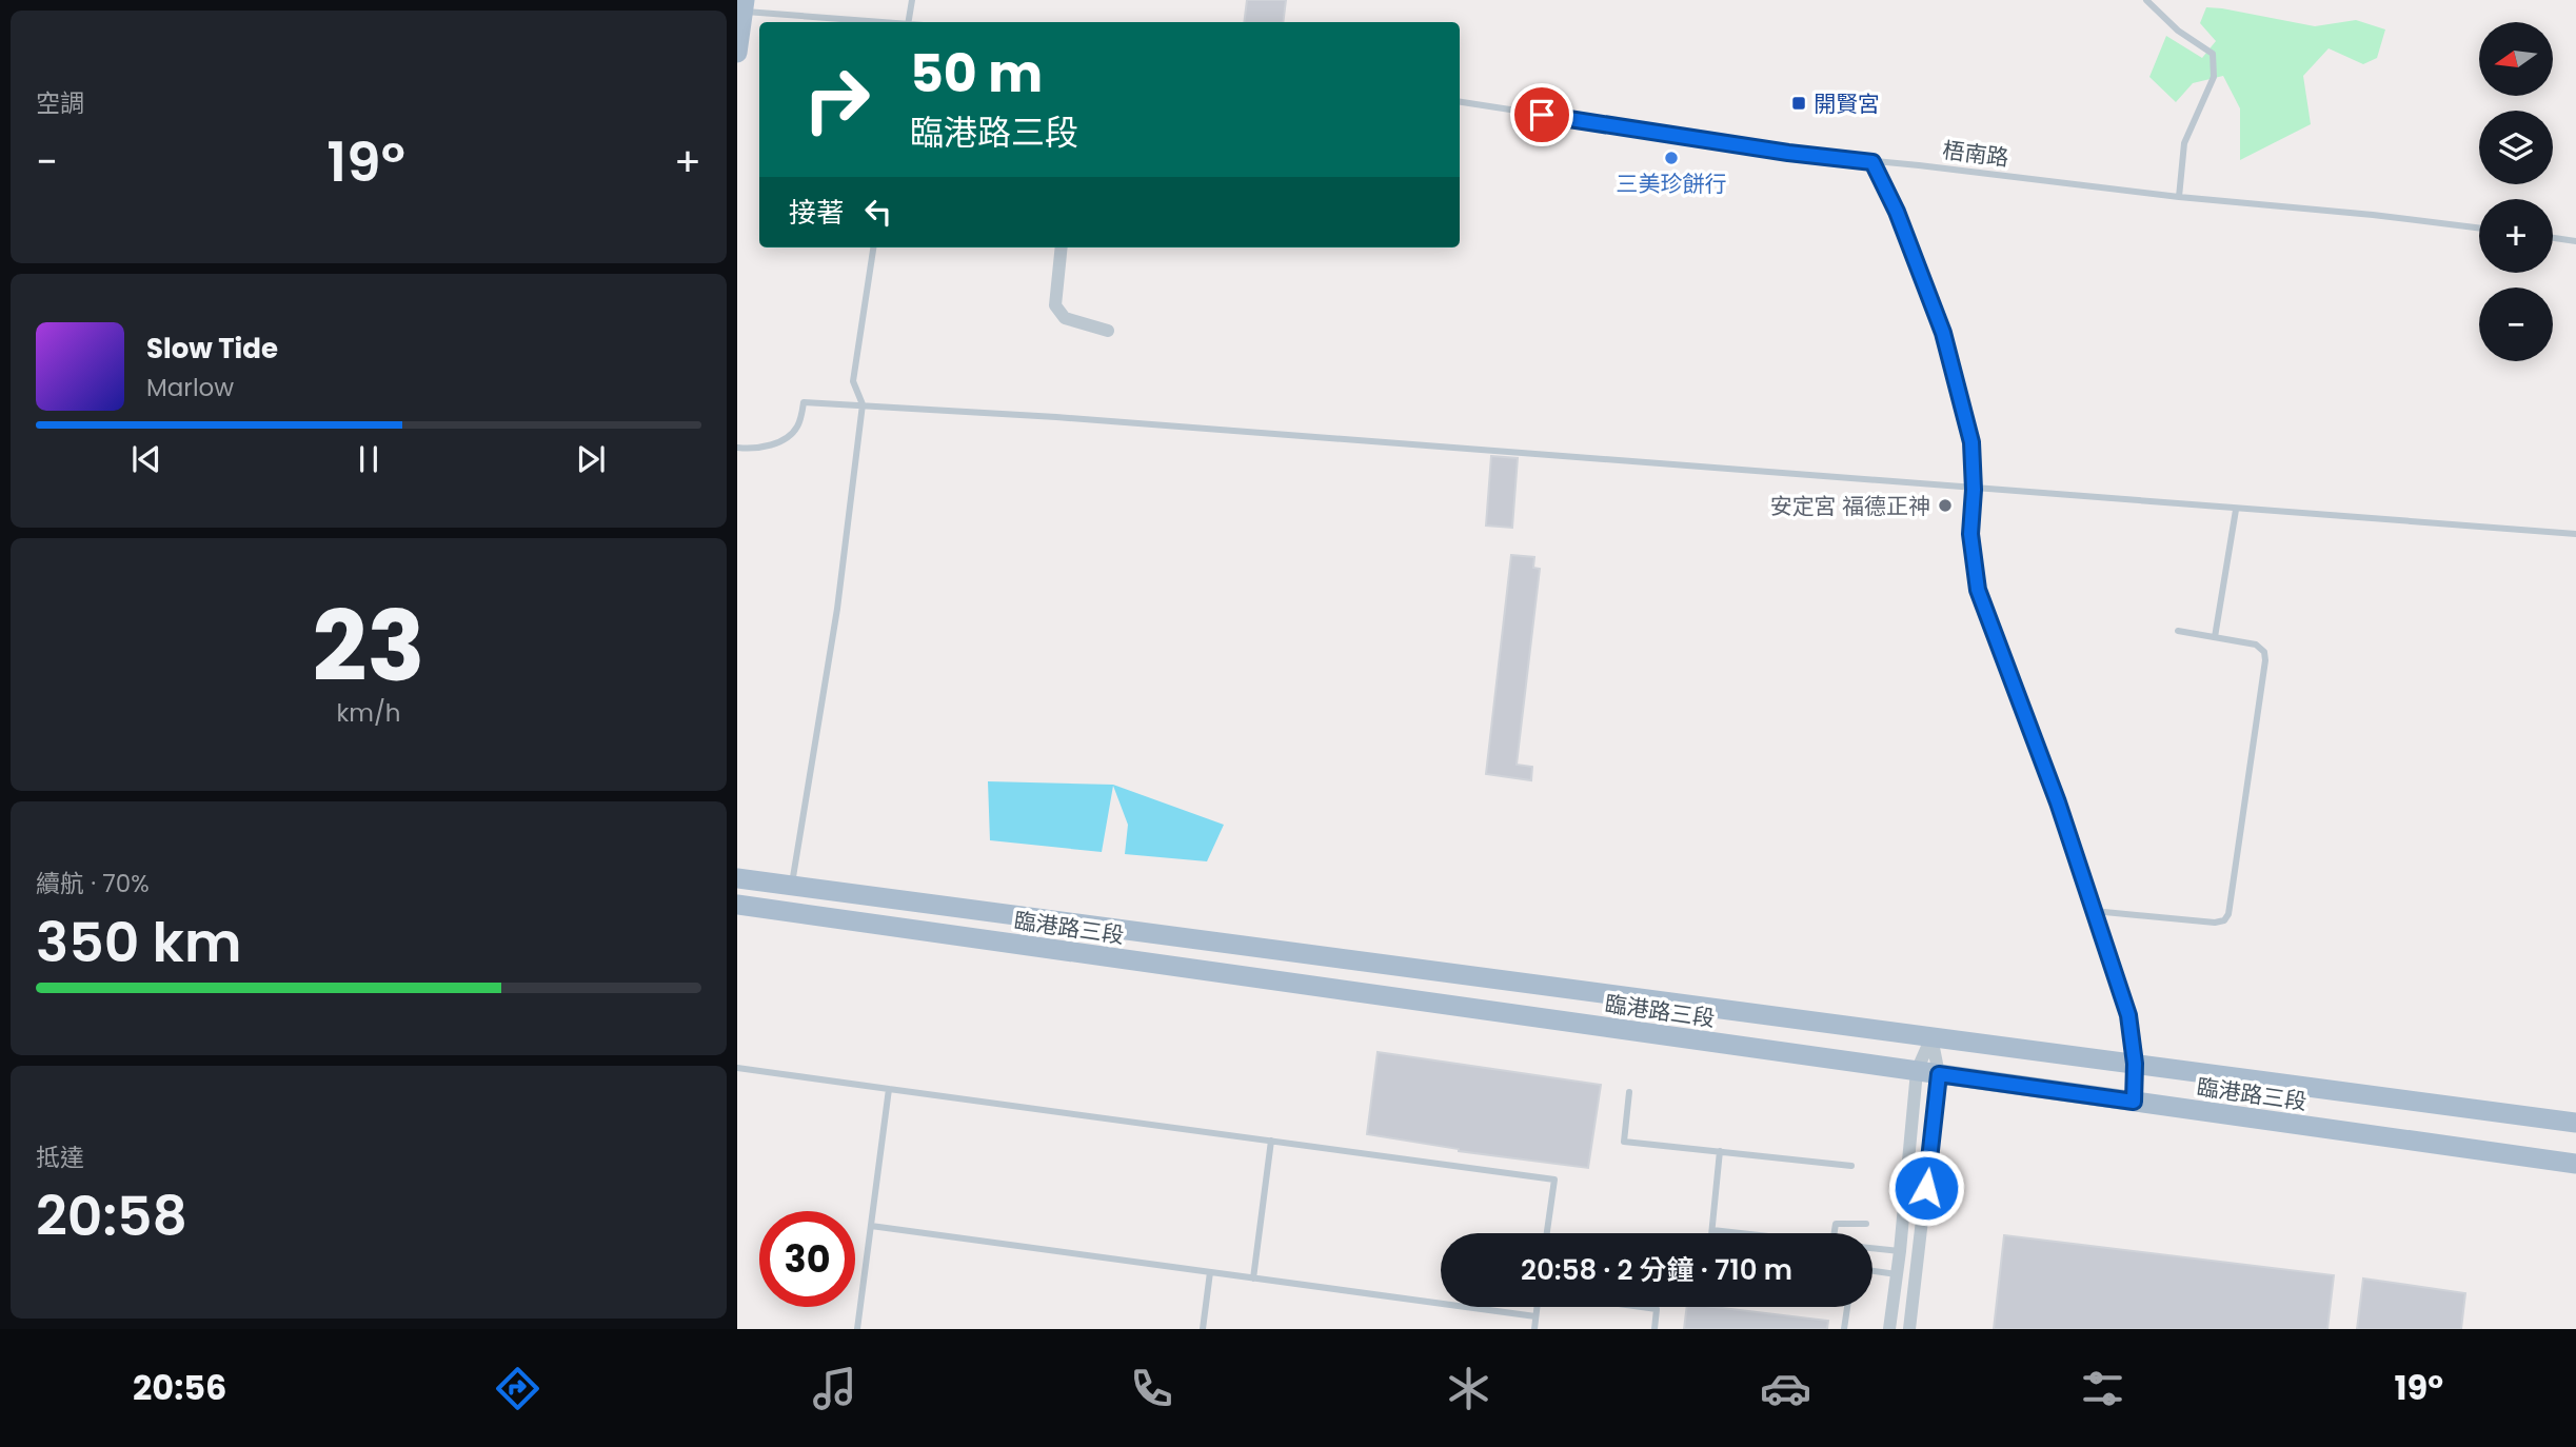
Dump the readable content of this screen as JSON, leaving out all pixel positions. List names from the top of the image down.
{
  "streets": {
    "main road": ["臨港路三段"],
    "lane": ["梧南路"]
  },
  "places": {
    "transit": ["開賢宮"],
    "other": ["三美珍餅行", "安定宮 福德正神"]
  },
  "north": "left",
  "page": {
    "tile": [
      "空調",
      ["23", "km/h"],
      ["續航 · 70%", "350 km"],
      ["抵達", "20:58"]
    ],
    "map_buttons": ["+", "−"],
    "turn": ["50 m", "臨港路三段"],
    "heat": ["−", "19°", "+"],
    "then": "接著",
    "song": ["Slow Tide", "Marlow"],
    "limit": "30",
    "trip": "20:58 · 2 分鐘 · 710 m",
    "tabs": ["20:56", "19°"]
  }
}
